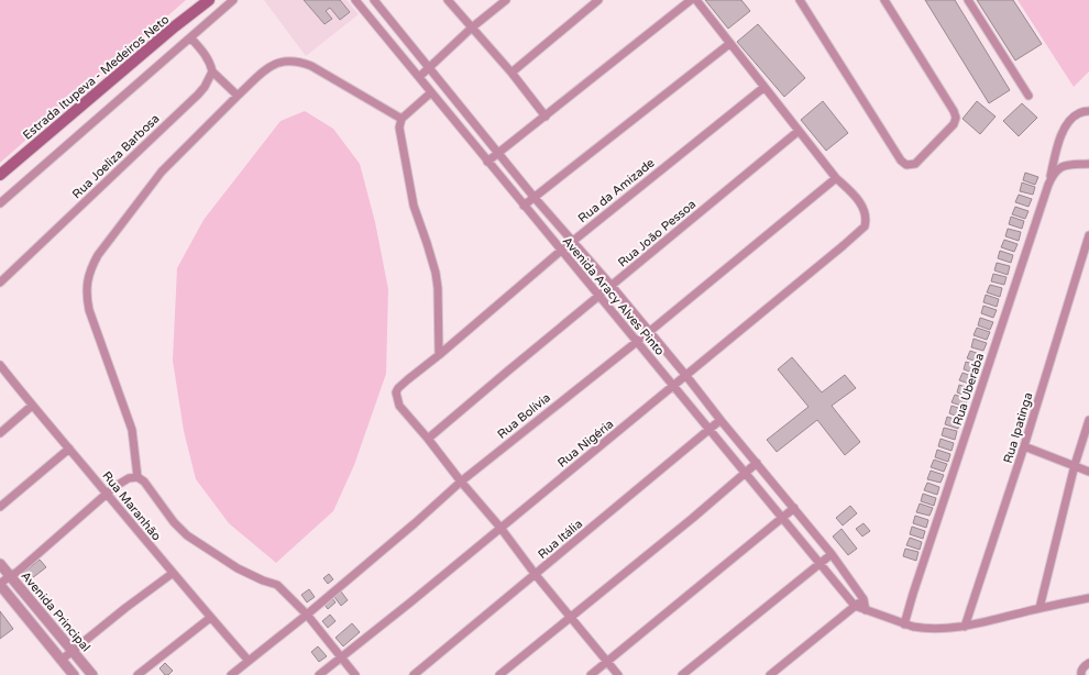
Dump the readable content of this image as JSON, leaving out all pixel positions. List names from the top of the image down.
{
  "streets": {
    "main road": ["Estrada Itupeva - Medeiros Neto"],
    "street": [
      "Rua Joeliza Barbosa",
      "Rua da Amizade",
      "Rua João Pessoa",
      "Avenida Aracy Alves Pinto",
      "Rua Uberaba",
      "Rua Bolívia",
      "Rua Ipatinga",
      "Rua Nigéria",
      "Rua Maranhão",
      "Rua Itália",
      "Avenida Principal"
    ]
  },
  "crossings": [
    ["Rua da Amizade", "Rua João Pessoa"],
    ["Rua da Amizade", "Avenida Aracy Alves Pinto"],
    ["Rua João Pessoa", "Avenida Aracy Alves Pinto"],
    ["Avenida Aracy Alves Pinto", "Rua Bolívia"],
    ["Avenida Aracy Alves Pinto", "Rua Nigéria"],
    ["Avenida Aracy Alves Pinto", "Rua Itália"],
    ["Rua Bolívia", "Rua Nigéria"],
    ["Rua Bolívia", "Rua Maranhão"]
  ]
}
